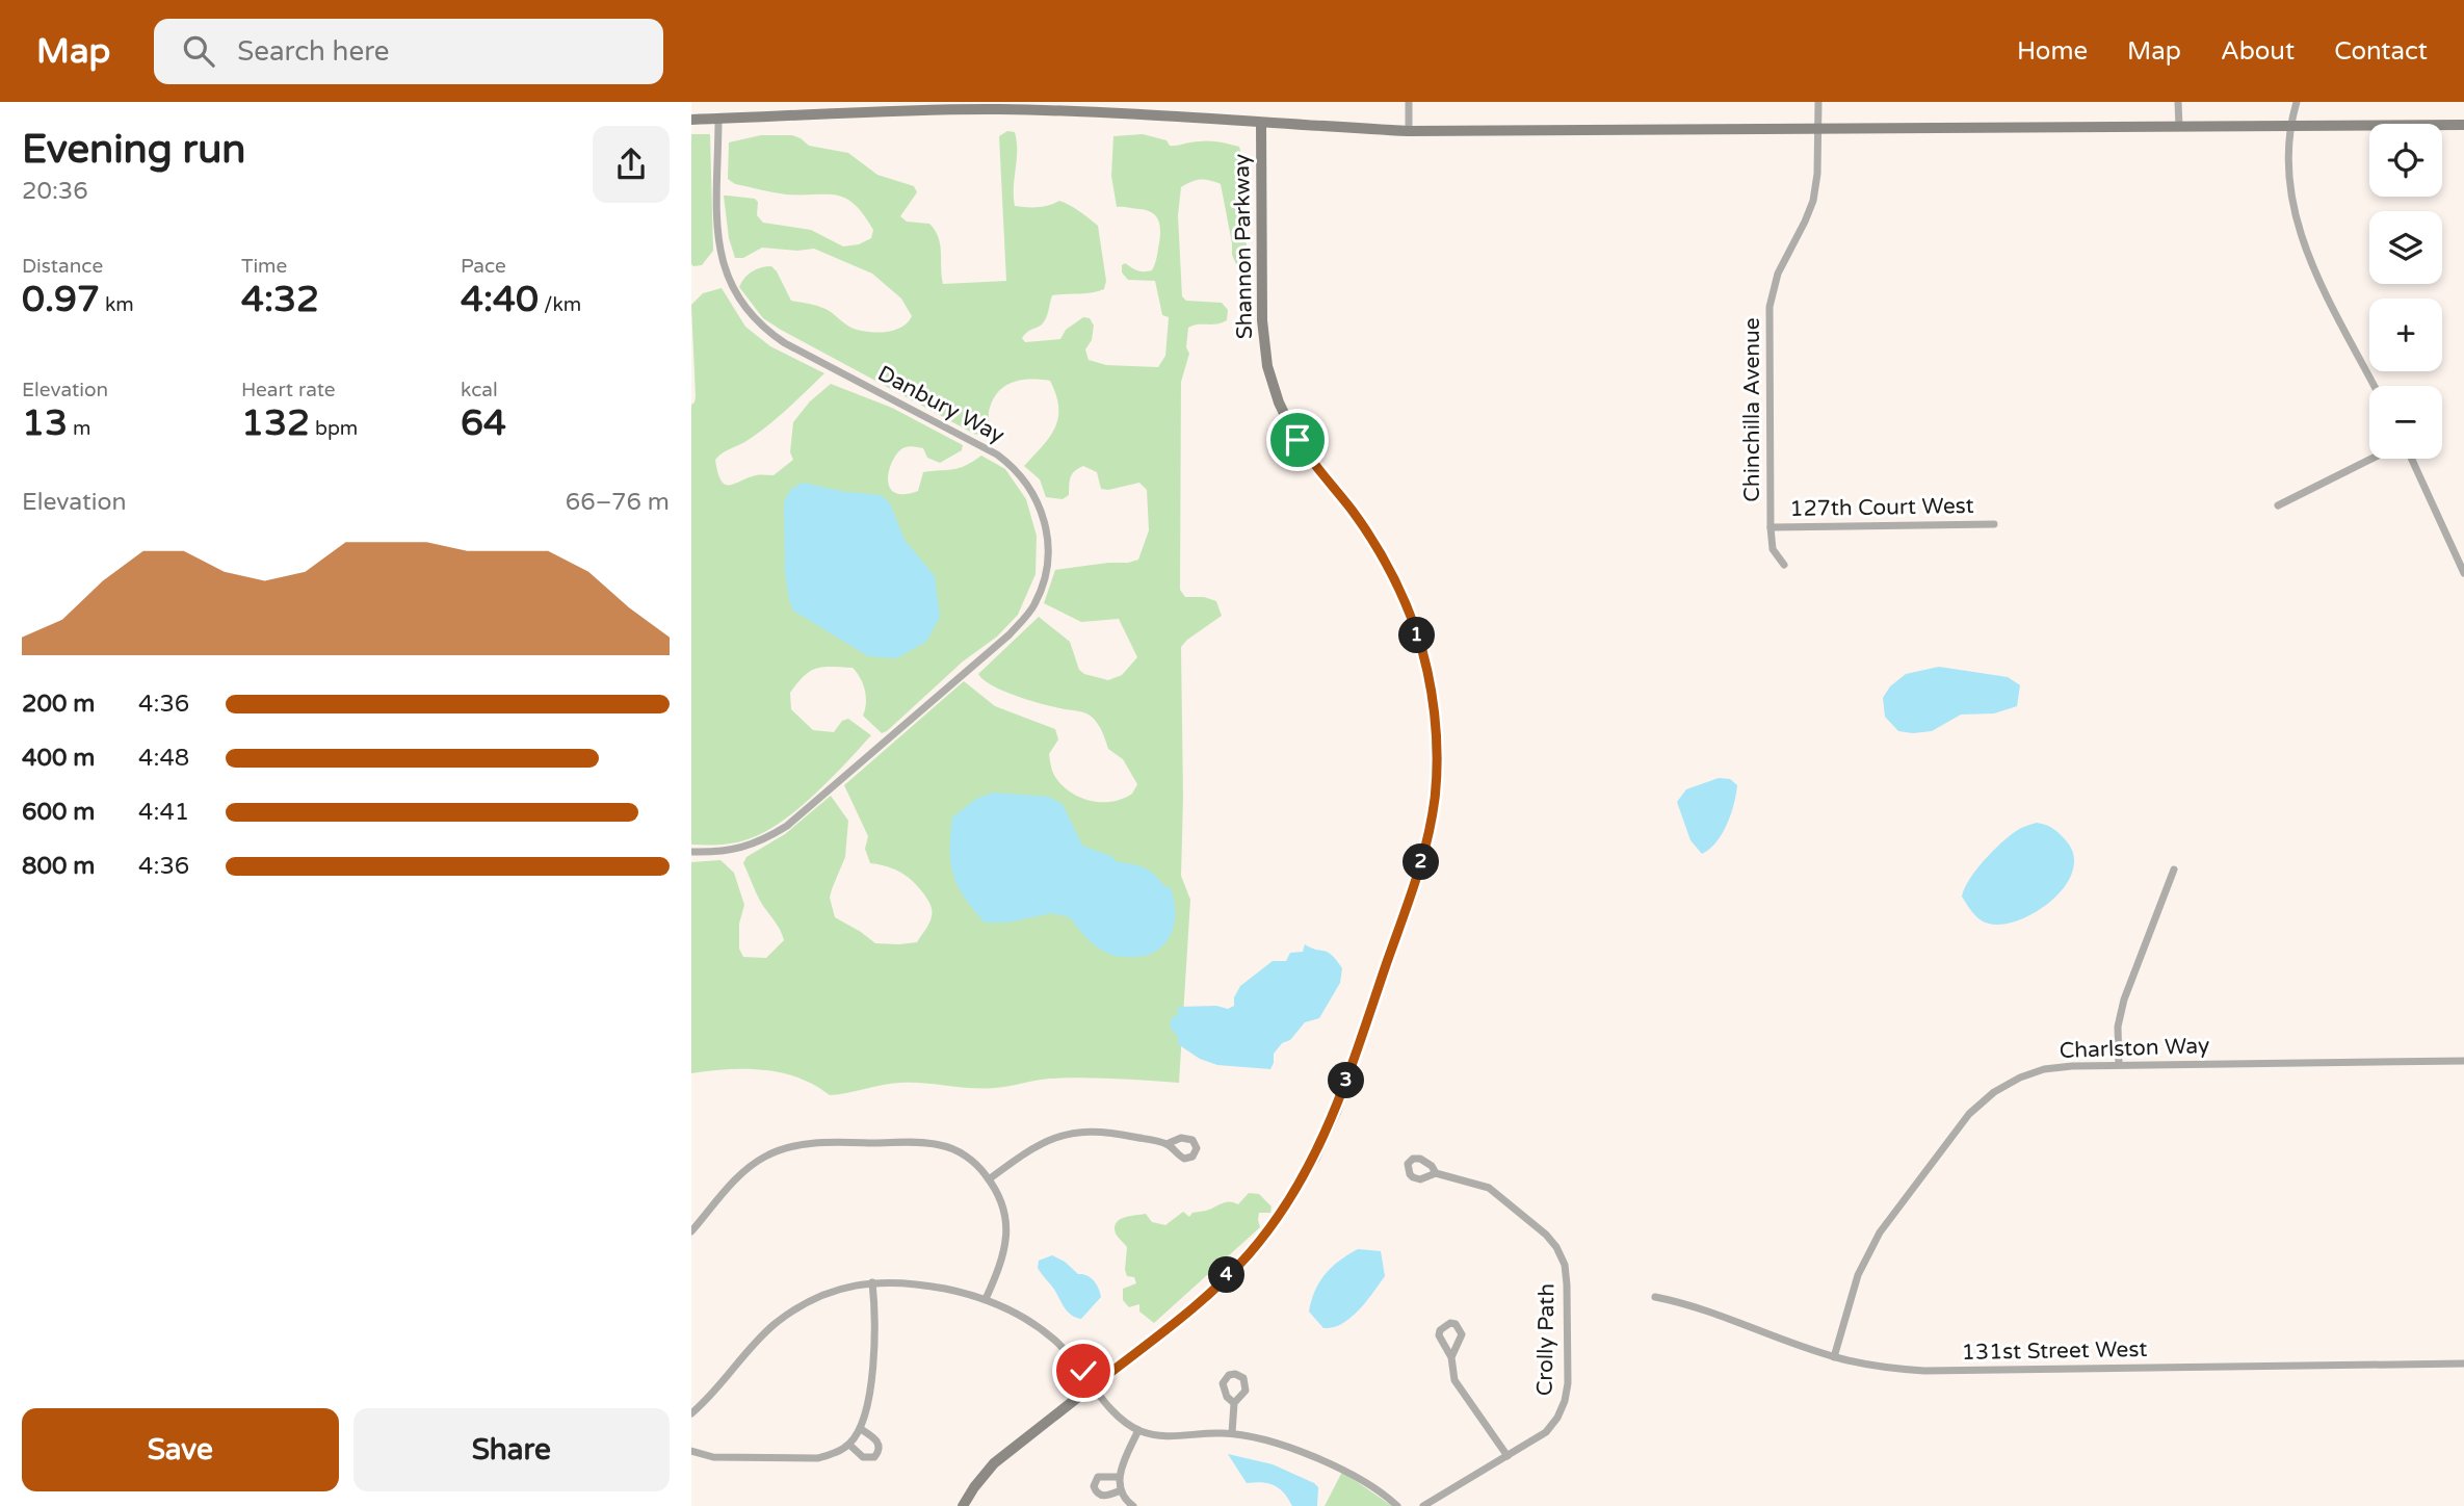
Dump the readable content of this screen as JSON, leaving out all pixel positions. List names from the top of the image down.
{
  "streets": {
    "main road": ["Shannon Parkway"],
    "street": [
      "Danbury Way",
      "Chinchilla Avenue",
      "127th Court West",
      "Charlston Way",
      "Crolly Path",
      "131st Street West"
    ]
  },
  "crossings": [
    ["Chinchilla Avenue", "127th Court West"],
    ["Charlston Way", "131st Street West"]
  ],
  "page": {
    "header": "Map",
    "search": "Search here",
    "nav": [
      "Home",
      "Map",
      "About",
      "Contact"
    ],
    "heading": ["Evening run", "20:36"],
    "map_buttons": ["+", "−"],
    "stats": [
      ["Distance", "0.97 km"],
      ["Time", "4:32"],
      ["Pace", "4:40 /km"],
      ["Elevation", "13 m"],
      ["Heart rate", "132 bpm"],
      ["kcal", "64"]
    ],
    "chart": ["Elevation", "66–76 m"],
    "pins": [
      "1",
      "2",
      "3",
      "4"
    ],
    "list": [
      {
        "name": "200 m",
        "note": "4:36"
      },
      {
        "name": "400 m",
        "note": "4:48"
      },
      {
        "name": "600 m",
        "note": "4:41"
      },
      {
        "name": "800 m",
        "note": "4:36"
      }
    ],
    "buttons": ["Save", "Share"]
  }
}
